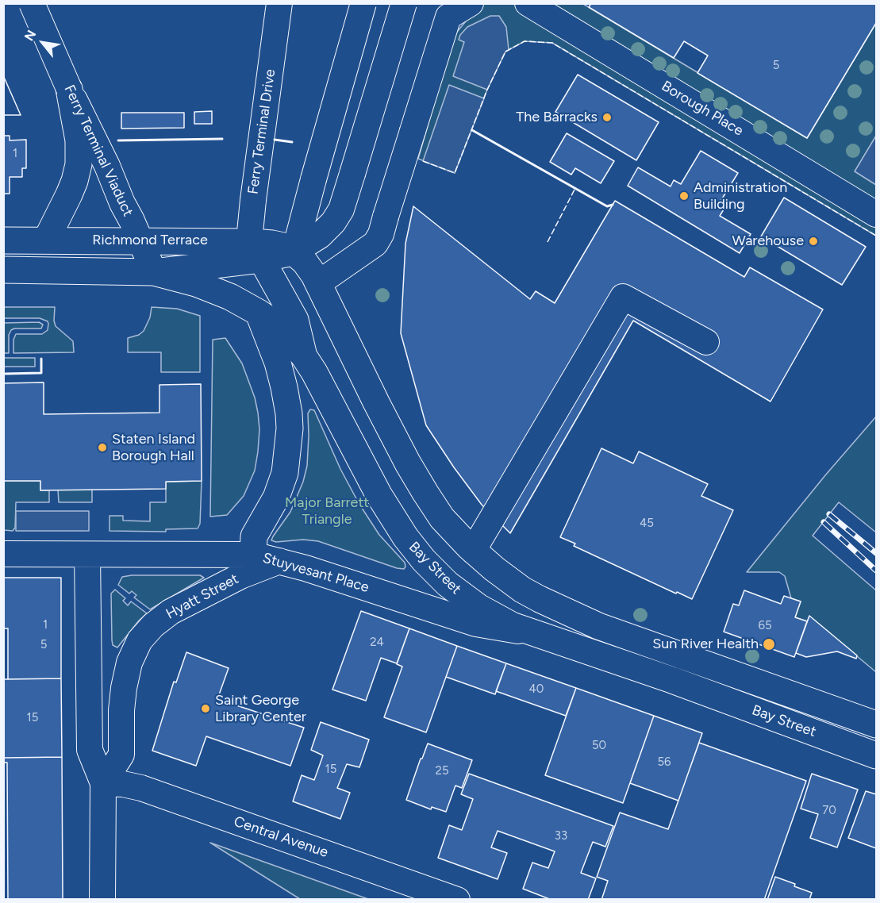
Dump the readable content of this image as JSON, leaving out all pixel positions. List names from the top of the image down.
{
  "streets": {
    "main road": ["Richmond Terrace", "Bay Street"],
    "street": [
      "Borough Place",
      "Ferry Terminal Drive",
      "Ferry Terminal Viaduct",
      "Stuyvesant Place",
      "Hyatt Street",
      "Central Avenue"
    ]
  },
  "crossings": [
    ["Ferry Terminal Drive", "Richmond Terrace"],
    ["Ferry Terminal Viaduct", "Richmond Terrace"],
    ["Ferry Terminal Viaduct", "Bay Street"],
    ["Richmond Terrace", "Bay Street"],
    ["Bay Street", "Stuyvesant Place"],
    ["Stuyvesant Place", "Hyatt Street"],
    ["Hyatt Street", "Central Avenue"]
  ],
  "parks": ["Major Barrett Triangle"],
  "places": [
    "The Barracks",
    "Administration Building",
    "Warehouse",
    "Staten Island Borough Hall",
    "Sun River Health",
    "Saint George Library Center"
  ],
  "house_numbers": [
    "5",
    "1",
    "45",
    "1",
    "65",
    "24",
    "5",
    "40",
    "15",
    "50",
    "56",
    "15",
    "25",
    "70",
    "33"
  ],
  "north": "top left"
}
